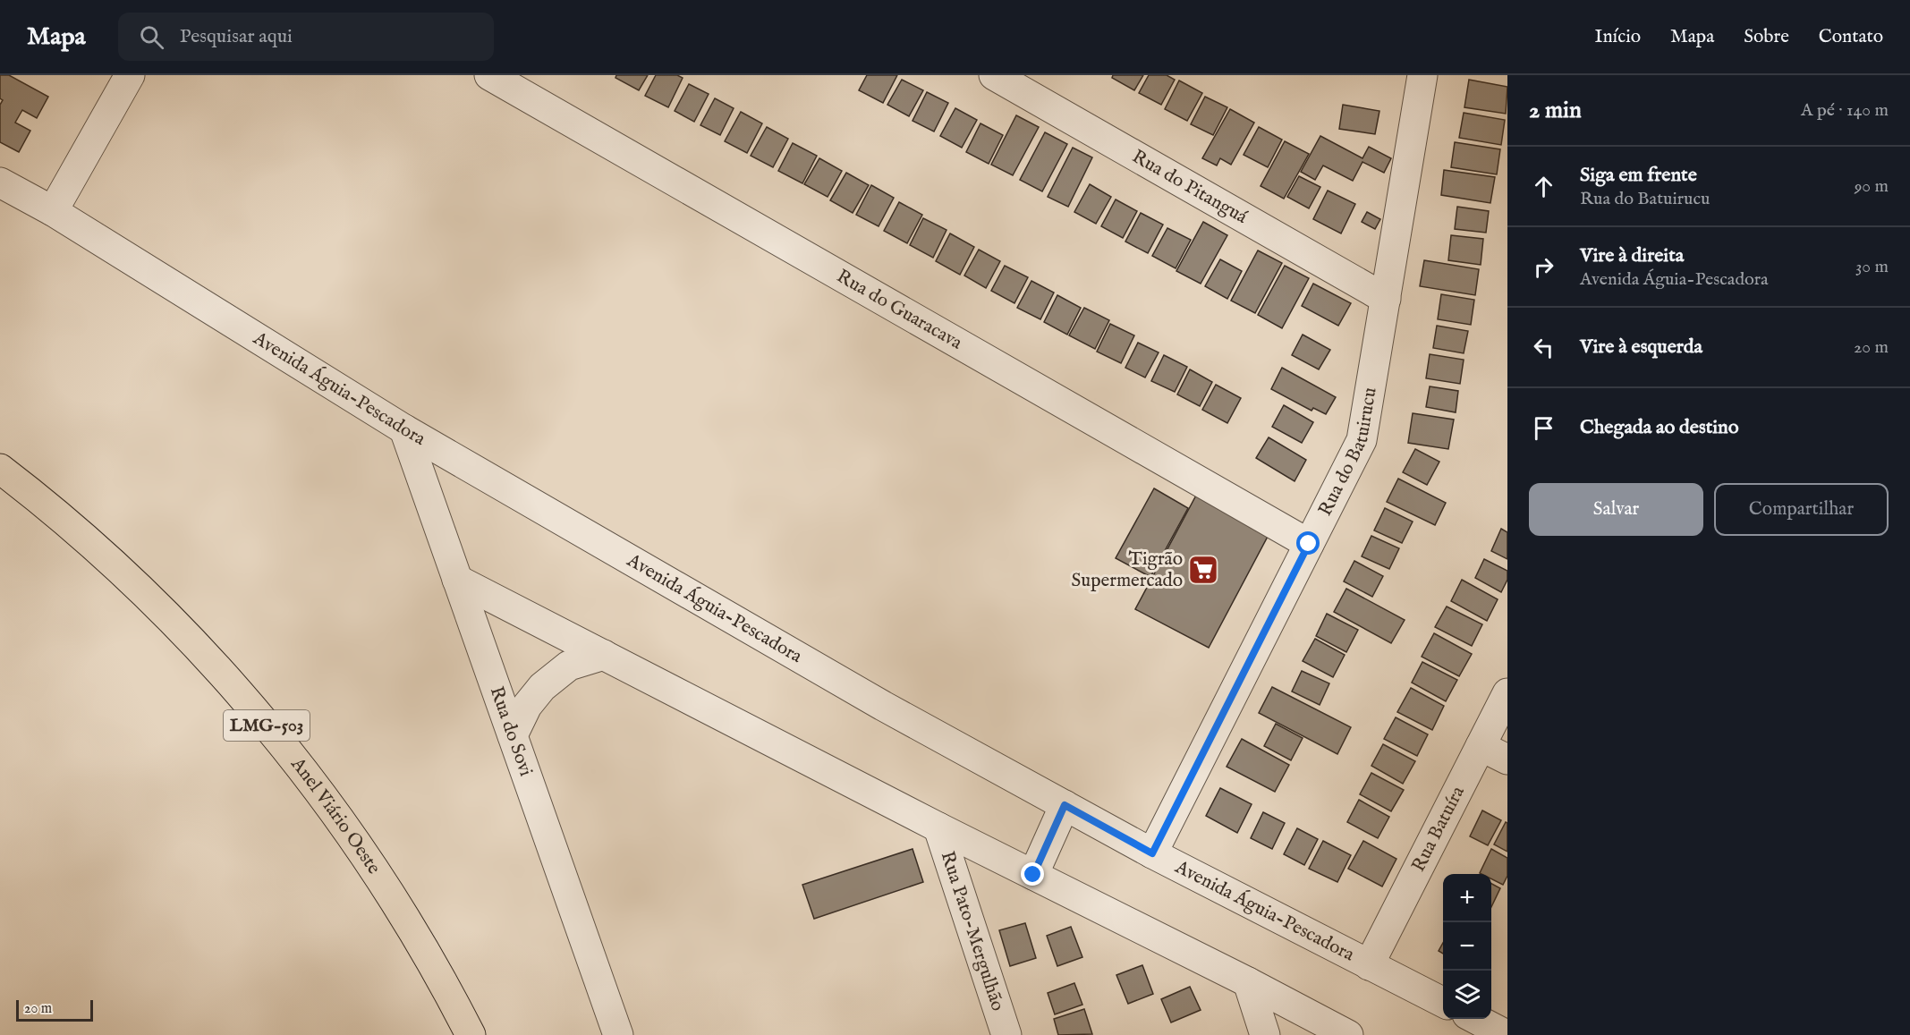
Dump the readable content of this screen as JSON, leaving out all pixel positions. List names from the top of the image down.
{
  "streets": {
    "main road": ["LMG-503", "Anel Viário Oeste"],
    "street": [
      "Rua do Pitanguá",
      "Rua do Guaracava",
      "Avenida Águia-Pescadora",
      "Rua do Batuirucu",
      "Rua do Sovi",
      "Rua Batuíra",
      "Rua Pato-Mergulhão"
    ]
  },
  "crossings": [
    ["Rua do Pitanguá", "Rua do Batuirucu"],
    ["Rua do Guaracava", "Rua do Batuirucu"],
    ["Avenida Águia-Pescadora", "Rua do Batuirucu"],
    ["Avenida Águia-Pescadora", "Rua do Sovi"],
    ["Avenida Águia-Pescadora", "Rua Batuíra"]
  ],
  "places": {
    "supermarket": ["Tigrão Supermercado"]
  },
  "scale_bar": "20 m",
  "page": {
    "header": "Mapa",
    "search": "Pesquisar aqui",
    "nav": [
      "Início",
      "Mapa",
      "Sobre",
      "Contato"
    ],
    "heading": ["2 min", "A pé · 140 m"],
    "list": [
      ["Siga em frente", "Rua do Batuirucu", "90 m"],
      ["Vire à direita", "Avenida Águia-Pescadora", "30 m"],
      ["Vire à esquerda", "20 m"],
      "Chegada ao destino"
    ],
    "buttons": ["Salvar", "Compartilhar"],
    "map_buttons": ["+", "−"],
    "scale": "20 m"
  }
}
